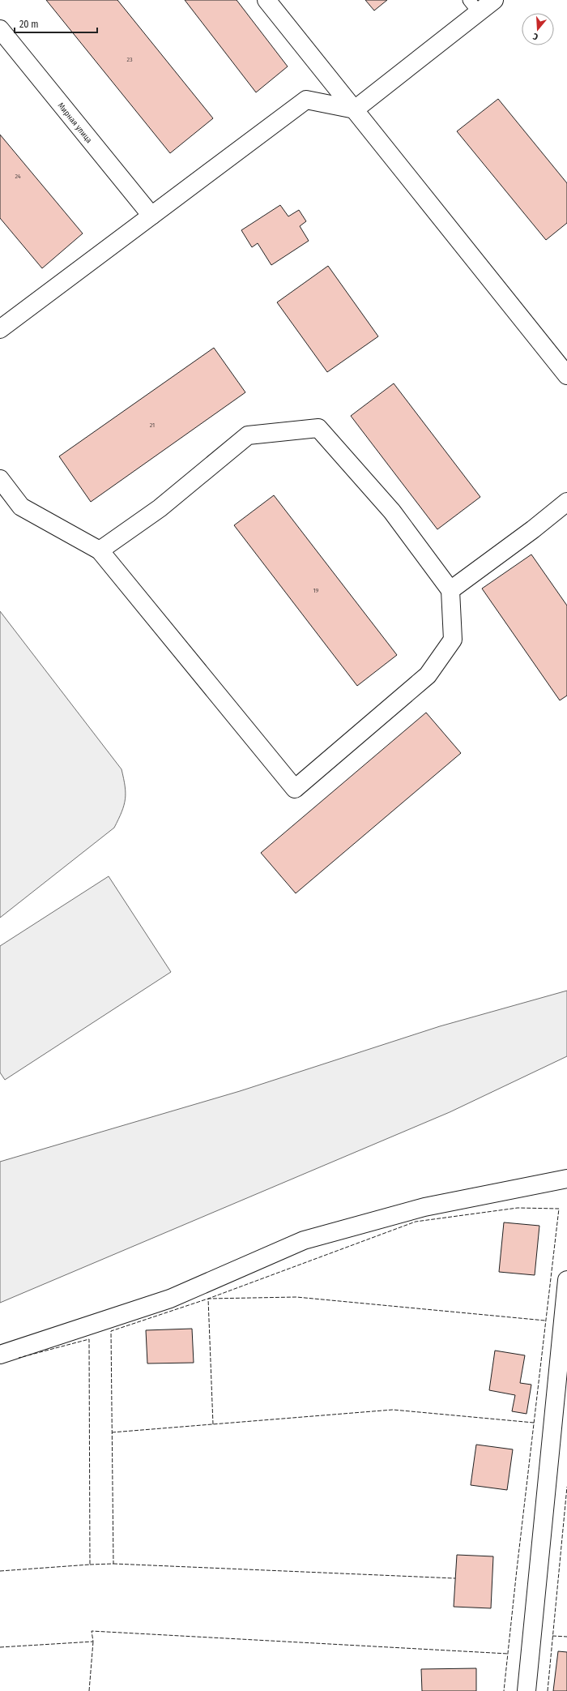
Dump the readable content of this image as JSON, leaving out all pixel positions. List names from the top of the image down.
{
  "streets": {
    "street": ["Мирная улица"]
  },
  "house_numbers": [
    "23",
    "24",
    "21",
    "19"
  ],
  "scale_bar": "20 m",
  "north": "bottom"
}
